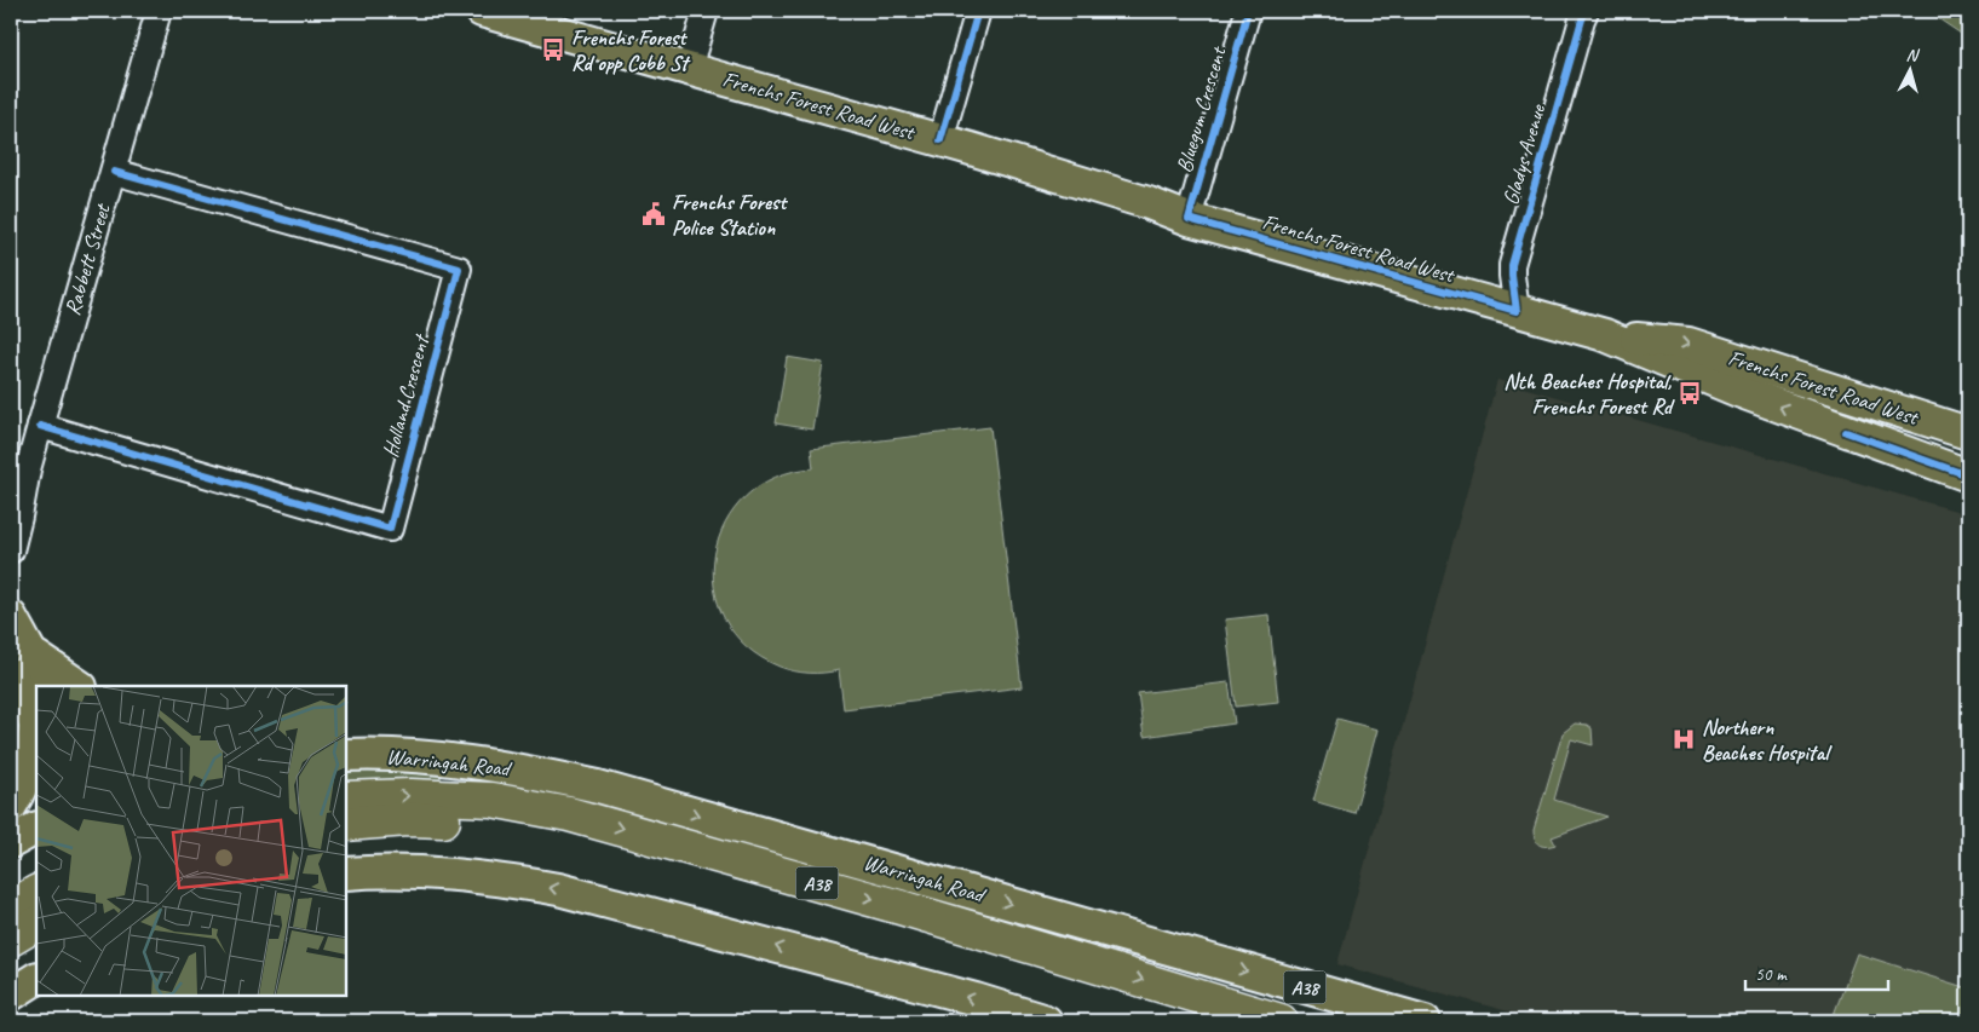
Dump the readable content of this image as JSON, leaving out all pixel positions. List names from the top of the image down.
{
  "streets": {
    "highway": ["Warringah Road", "A38"],
    "main road": ["Frenchs Forest Road West"],
    "street": [
      "Bluegum Crescent",
      "Gladys Avenue",
      "Rabbett Street",
      "Holland Crescent"
    ]
  },
  "crossings": [
    ["Frenchs Forest Road West", "Bluegum Crescent"],
    ["Frenchs Forest Road West", "Gladys Avenue"],
    ["Rabbett Street", "Holland Crescent"]
  ],
  "places": {
    "bus stop": ["Frenchs Forest Rd opp Cobb St", "Nth Beaches Hospital, Frenchs Forest Rd"],
    "public building": ["Frenchs Forest Police Station"],
    "hospital": ["Northern Beaches Hospital"]
  },
  "scale_bar": "50 m",
  "north": "top"
}
